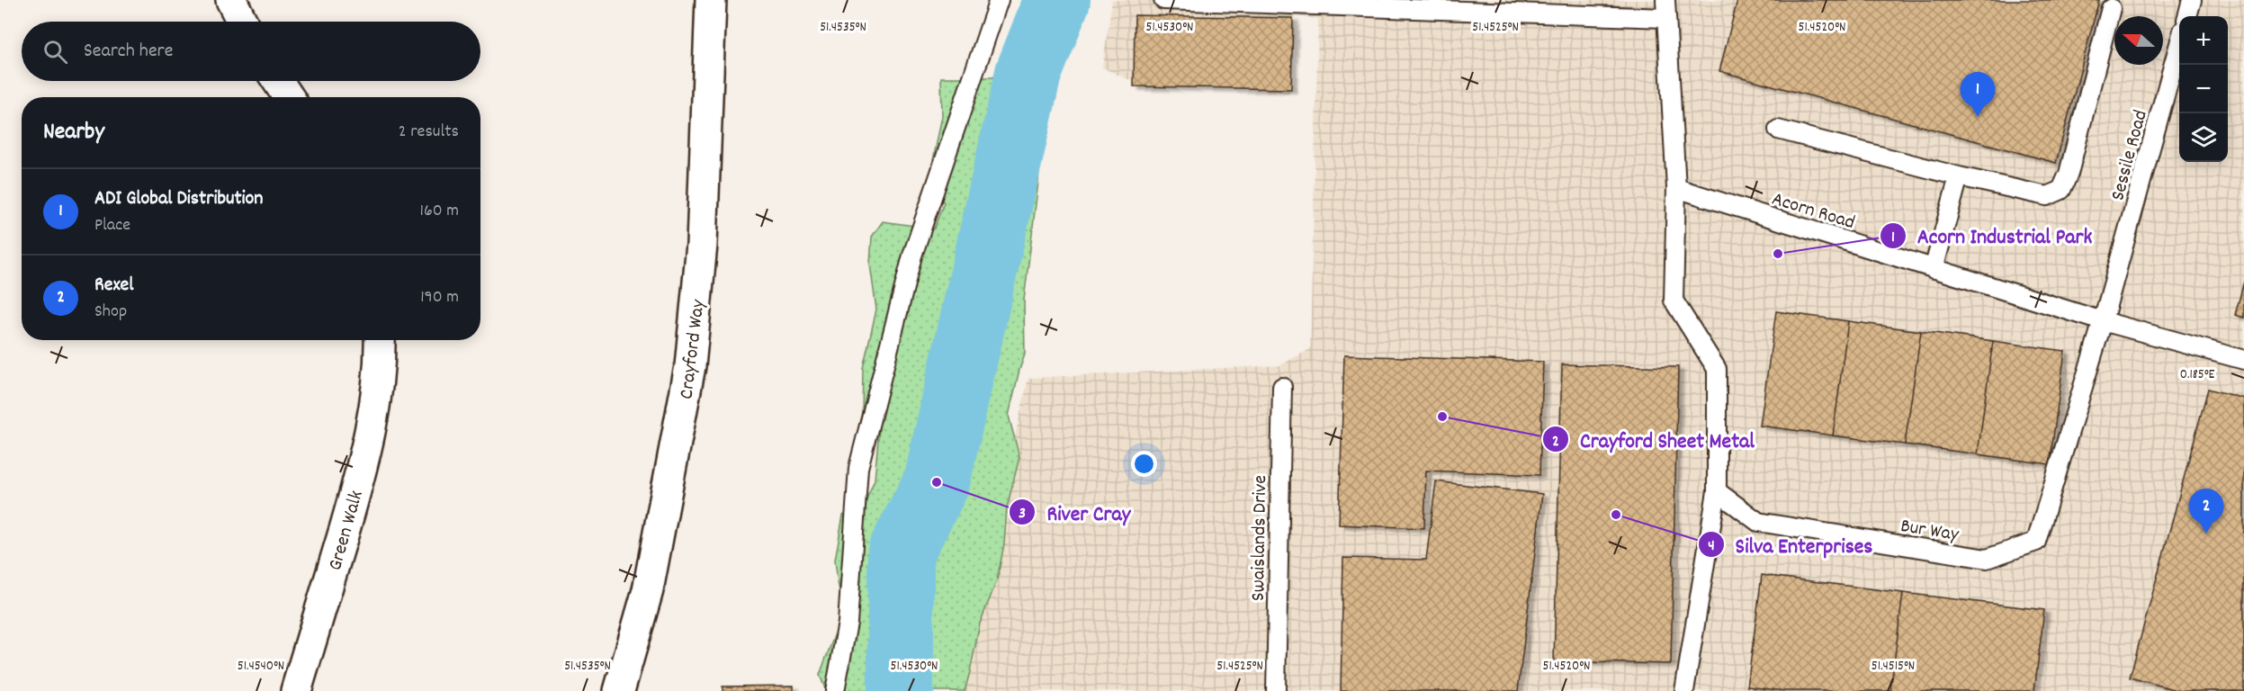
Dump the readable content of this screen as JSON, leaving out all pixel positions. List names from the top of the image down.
{
  "streets": {
    "main road": ["Crayford Way", "Green Walk"],
    "lane": [
      "Sessile Road",
      "Acorn Road",
      "Bur Way",
      "Swaislands Drive"
    ]
  },
  "crossings": [
    ["Sessile Road", "Acorn Road"],
    ["Sessile Road", "Bur Way"],
    ["Acorn Road", "Bur Way"]
  ],
  "places": [
    "Acorn Industrial Park",
    "Crayford Sheet Metal",
    "River Cray",
    "Silva Enterprises"
  ],
  "north": "left",
  "page": {
    "map_buttons": ["+", "−"],
    "search": "Search here",
    "pins": ["1", "2"],
    "heading": ["Nearby", "2 results"],
    "list": [
      {
        "mark": "1",
        "name": "ADI Global Distribution",
        "note": "Place",
        "value": "160 m"
      },
      {
        "mark": "2",
        "name": "Rexel",
        "note": "Shop",
        "value": "190 m"
      }
    ]
  },
  "coordinates": [
    "51.4535°N",
    "51.4530°N",
    "51.4520°N",
    "51.4525°N",
    "0.185°E",
    "51.4540°N",
    "51.4515°N"
  ]
}
